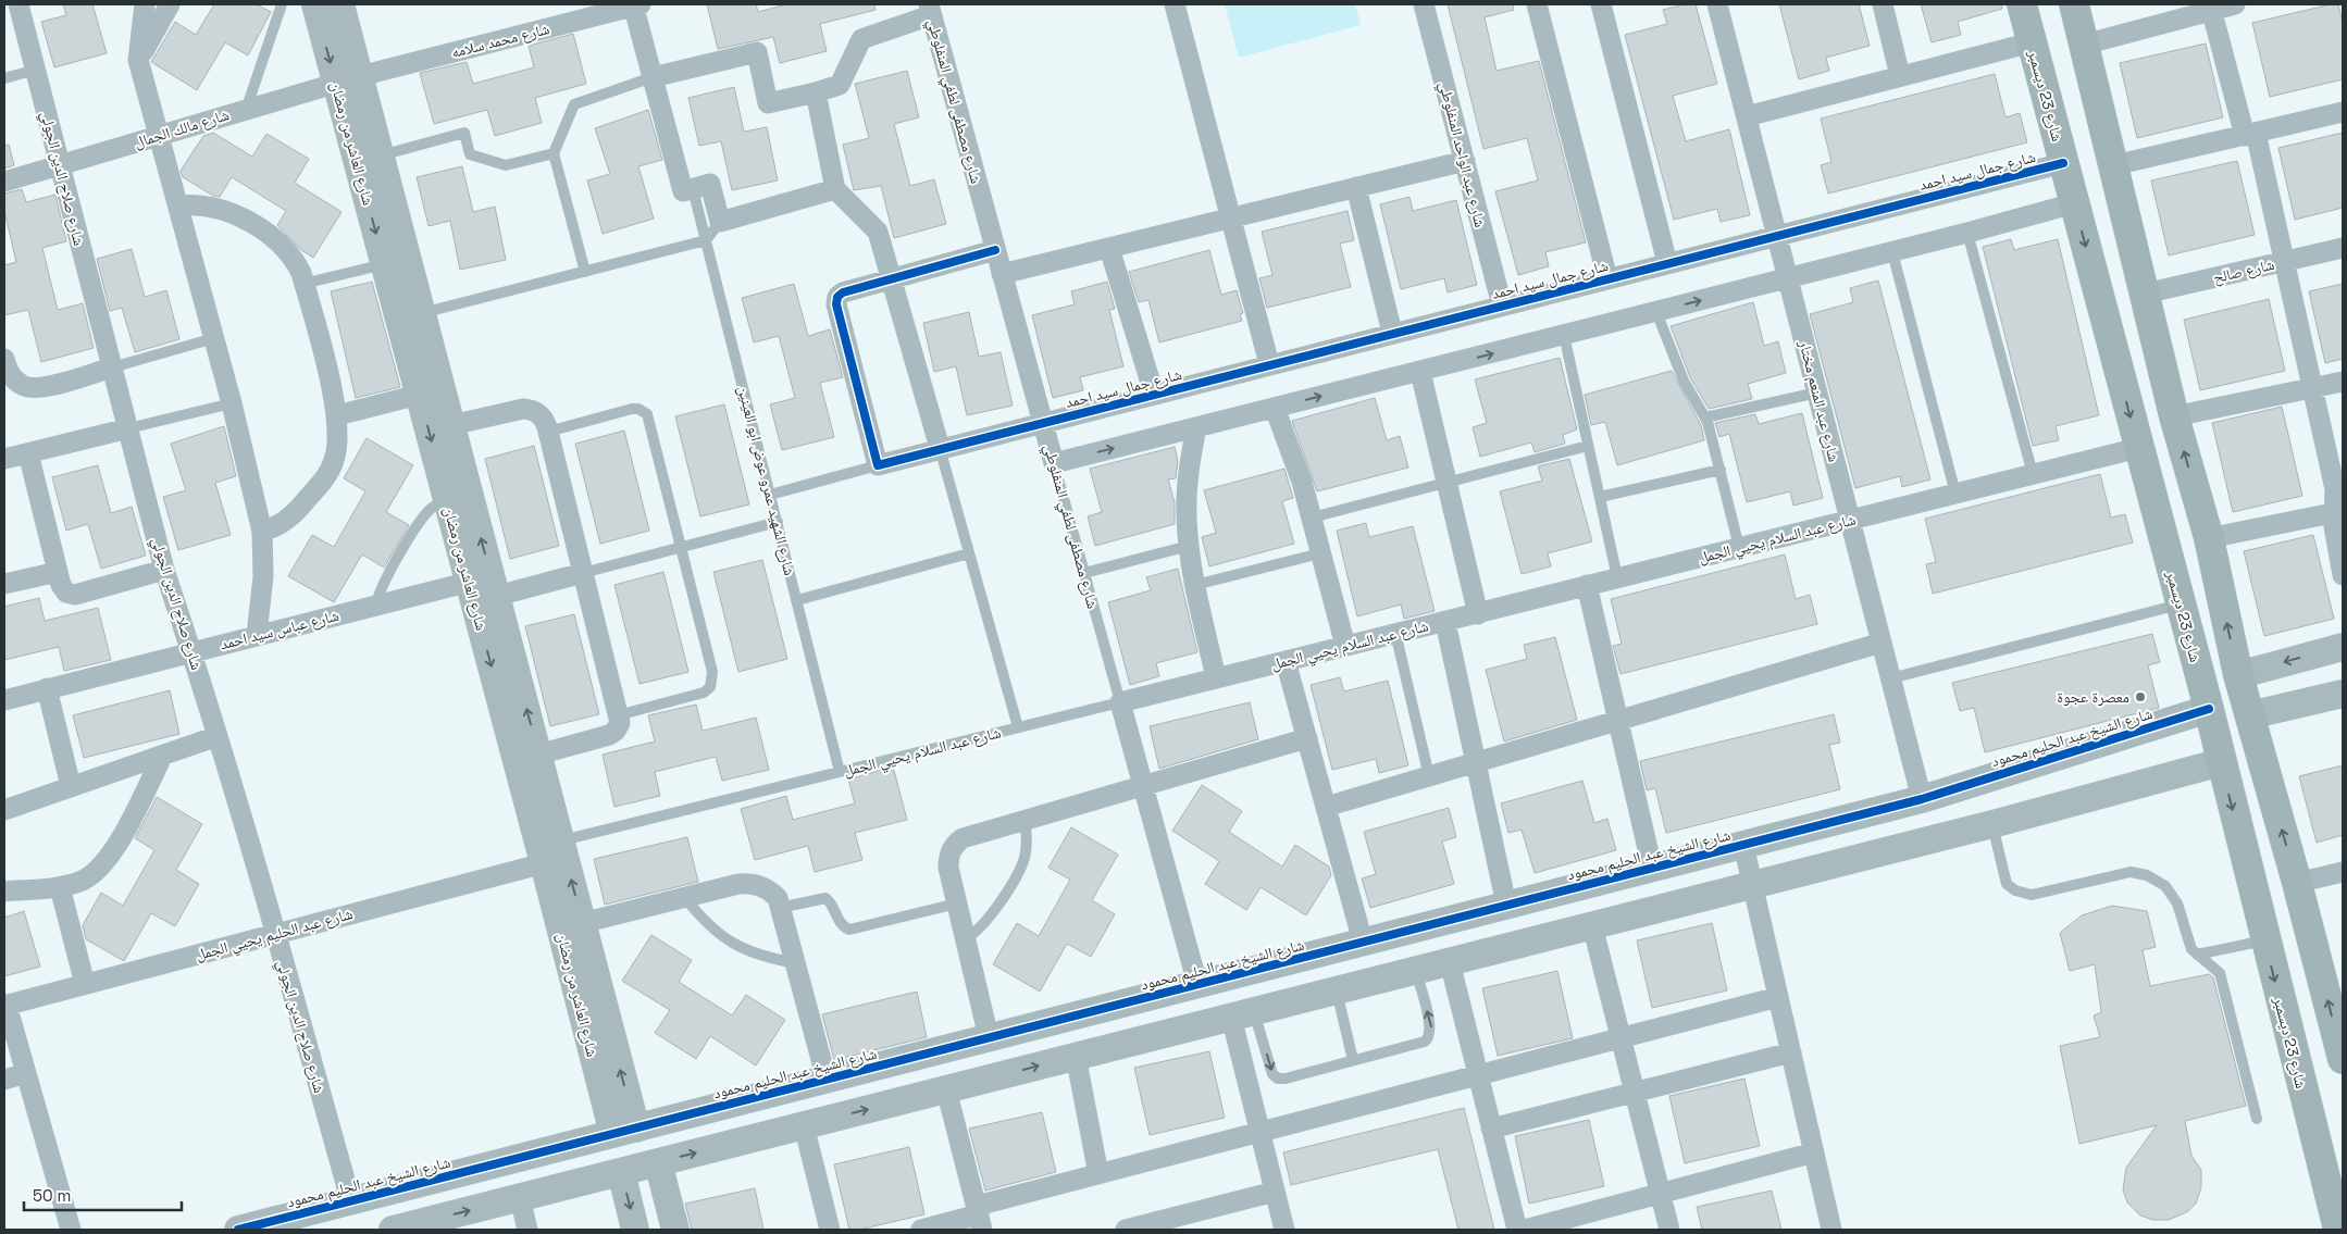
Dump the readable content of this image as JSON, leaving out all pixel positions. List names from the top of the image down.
{
  "streets": {
    "main road": ["شارع 23 ديسمبر"],
    "street": [
      "شارع محمد سلامه",
      "شارع مصطفى لطفي المنفلوطي",
      "شارع مالك الجمال",
      "شارع العاشر من رمضان",
      "شارع عبد الواحد المنفلوطي",
      "شارع جمال سيد احمد",
      "شارع صلاح الدين الجولي",
      "شارع صالح",
      "شارع عبد المنعم مختار",
      "شارع عبد السلام يحيي الجمل",
      "شارع عباس سيد احمد",
      "شارع الشيخ عبد الحليم محمود",
      "شارع عبد الحليم يحيي الجمل"
    ],
    "lane": ["شارع الشهيد عمرو عوض ابو العينين"]
  },
  "crossings": [
    ["شارع محمد سلامه", "شارع مالك الجمال"],
    ["شارع محمد سلامه", "شارع العاشر من رمضان"],
    ["شارع 23 ديسمبر", "شارع جمال سيد احمد"],
    ["شارع 23 ديسمبر", "شارع عبد السلام يحيي الجمل"],
    ["شارع 23 ديسمبر", "شارع الشيخ عبد الحليم محمود"],
    ["شارع مصطفى لطفي المنفلوطي", "شارع جمال سيد احمد"],
    ["شارع مصطفى لطفي المنفلوطي", "شارع عبد السلام يحيي الجمل"],
    ["شارع مصطفى لطفي المنفلوطي", "شارع الشيخ عبد الحليم محمود"],
    ["شارع مالك الجمال", "شارع العاشر من رمضان"],
    ["شارع مالك الجمال", "شارع صلاح الدين الجولي"],
    ["شارع العاشر من رمضان", "شارع عبد السلام يحيي الجمل"],
    ["شارع العاشر من رمضان", "شارع عباس سيد احمد"],
    ["شارع العاشر من رمضان", "شارع الشيخ عبد الحليم محمود"],
    ["شارع العاشر من رمضان", "شارع عبد الحليم يحيي الجمل"],
    ["شارع عبد الواحد المنفلوطي", "شارع جمال سيد احمد"],
    ["شارع جمال سيد احمد", "شارع عبد المنعم مختار"],
    ["شارع صلاح الدين الجولي", "شارع عباس سيد احمد"],
    ["شارع صلاح الدين الجولي", "شارع الشيخ عبد الحليم محمود"],
    ["شارع صلاح الدين الجولي", "شارع عبد الحليم يحيي الجمل"],
    ["شارع عبد المنعم مختار", "شارع عبد السلام يحيي الجمل"],
    ["شارع عبد المنعم مختار", "شارع الشيخ عبد الحليم محمود"],
    ["شارع الشهيد عمرو عوض ابو العينين", "شارع عبد السلام يحيي الجمل"]
  ],
  "places": ["معصرة عجوة"],
  "scale_bar": "50 m"
}
